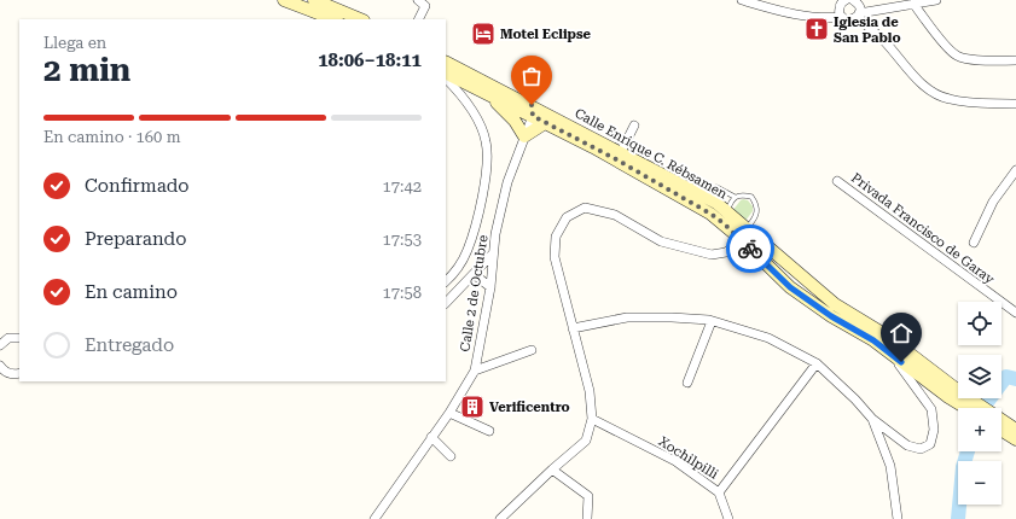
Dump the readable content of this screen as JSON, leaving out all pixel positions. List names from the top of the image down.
{
  "streets": {
    "main road": ["Calle Enrique C. Rébsamen"],
    "street": ["Privada Francisco de Garay", "Calle 2 de Octubre", "Xochilpilli"]
  },
  "crossings": [
    ["Calle Enrique C. Rébsamen", "Calle 2 de Octubre"]
  ],
  "places": {
    "church": ["Iglesia de San Pablo"],
    "hotel": ["Motel Eclipse"],
    "building": ["Verificentro"]
  },
  "page": {
    "heading": ["2 min", "Llega en", "18:06–18:11"],
    "bar": "En camino · 160 m",
    "list": [
      ["Confirmado", "17:42"],
      ["Preparando", "17:53"],
      ["En camino", "17:58"],
      "Entregado"
    ],
    "map_buttons": ["+", "−"]
  }
}
